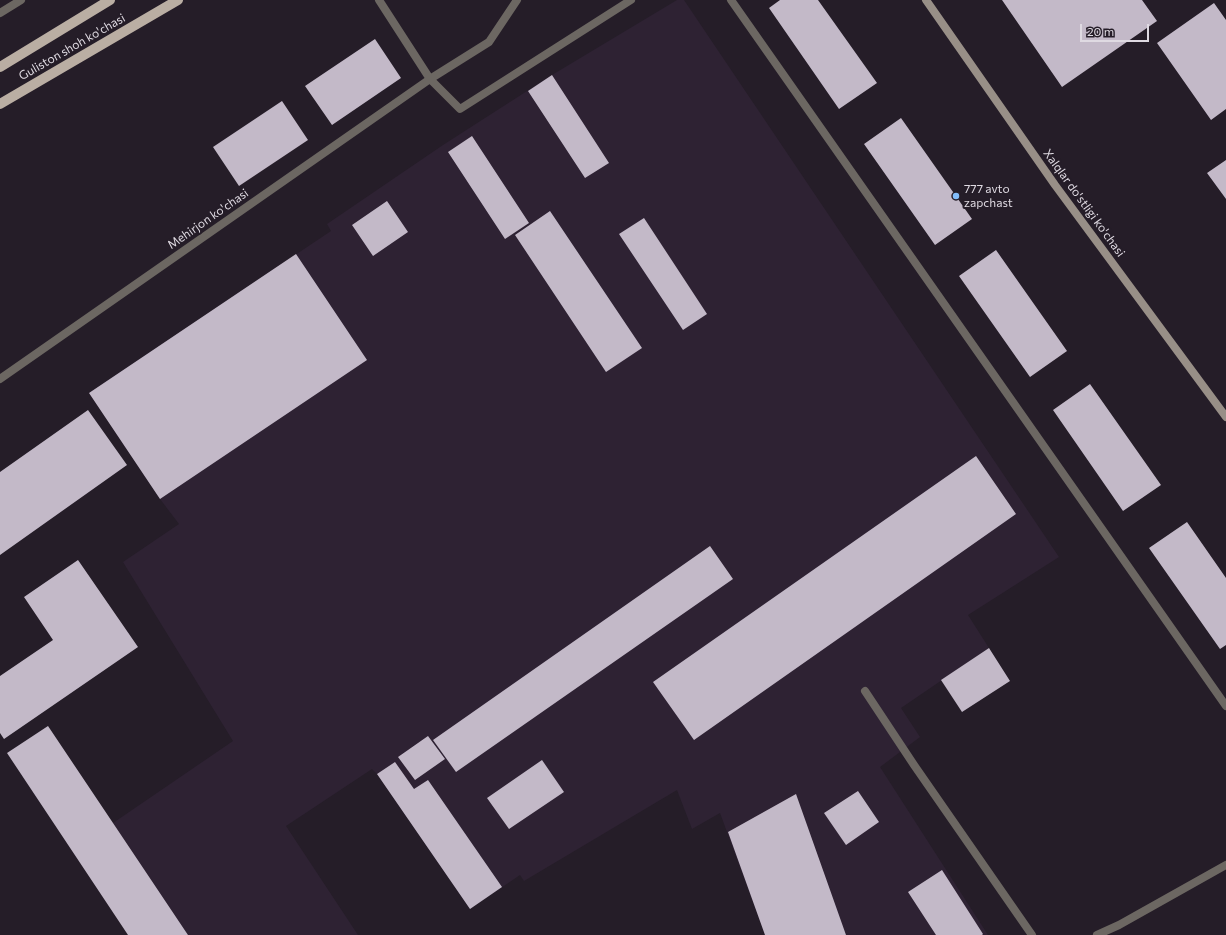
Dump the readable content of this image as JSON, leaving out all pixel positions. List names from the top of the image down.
{
  "streets": {
    "main road": ["Guliston shoh ko'chasi"],
    "street": ["Xalqlar do'stligi ko'chasi", "Mehirjon ko'chasi"]
  },
  "places": ["777 avto zapchast"],
  "scale_bar": "20 m"
}
